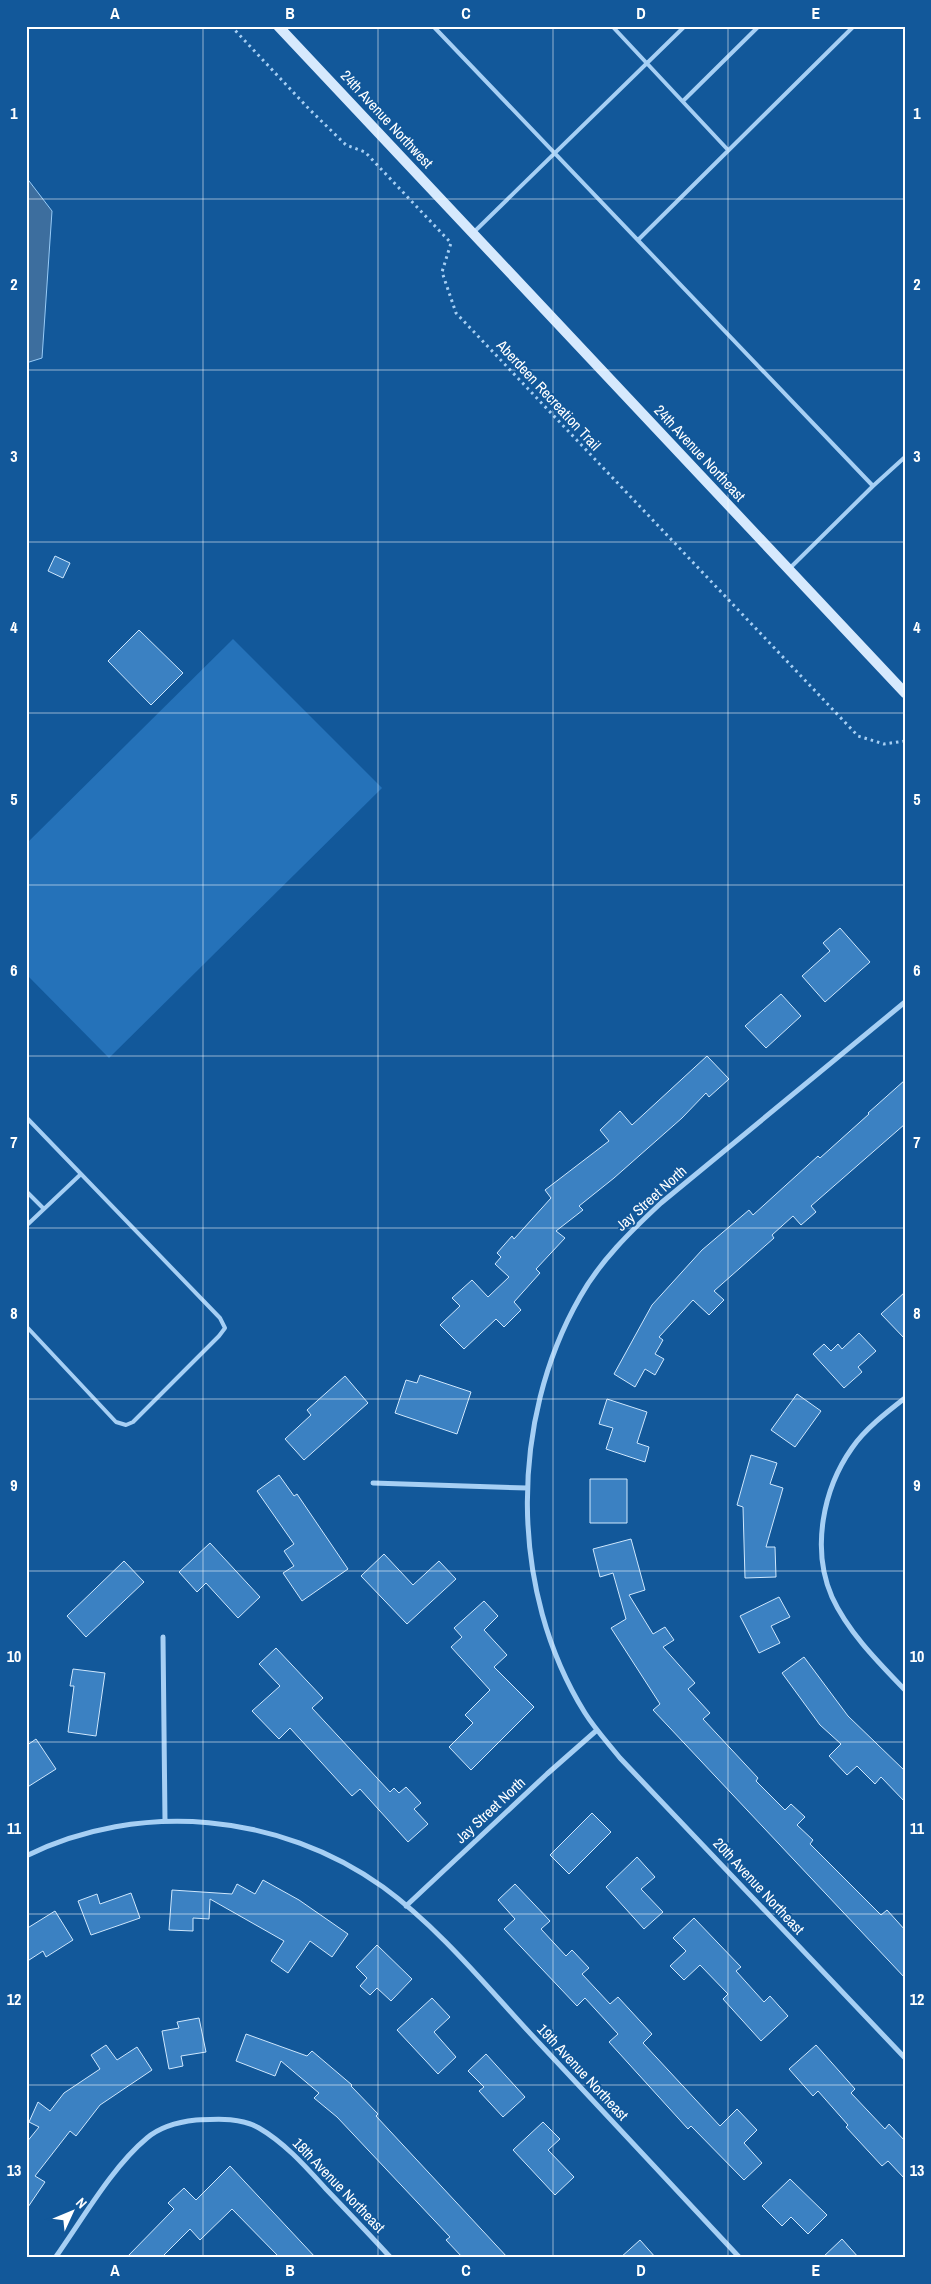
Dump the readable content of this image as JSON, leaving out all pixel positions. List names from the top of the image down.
{
  "streets": {
    "main road": ["24th Avenue Northwest", "24th Avenue Northeast"],
    "street": [
      "Jay Street North",
      "20th Avenue Northeast",
      "19th Avenue Northeast",
      "18th Avenue Northeast"
    ],
    "path": ["Aberdeen Recreation Trail"]
  },
  "crossings": [
    ["24th Avenue Northwest", "24th Avenue Northeast"],
    ["Jay Street North", "20th Avenue Northeast"],
    ["Jay Street North", "19th Avenue Northeast"]
  ],
  "north": "top right",
  "grid": {
    "columns": [
      "A",
      "B",
      "C",
      "D",
      "E"
    ],
    "rows": [
      "1",
      "2",
      "3",
      "4",
      "5",
      "6",
      "7",
      "8",
      "9",
      "10",
      "11",
      "12",
      "13"
    ]
  }
}
